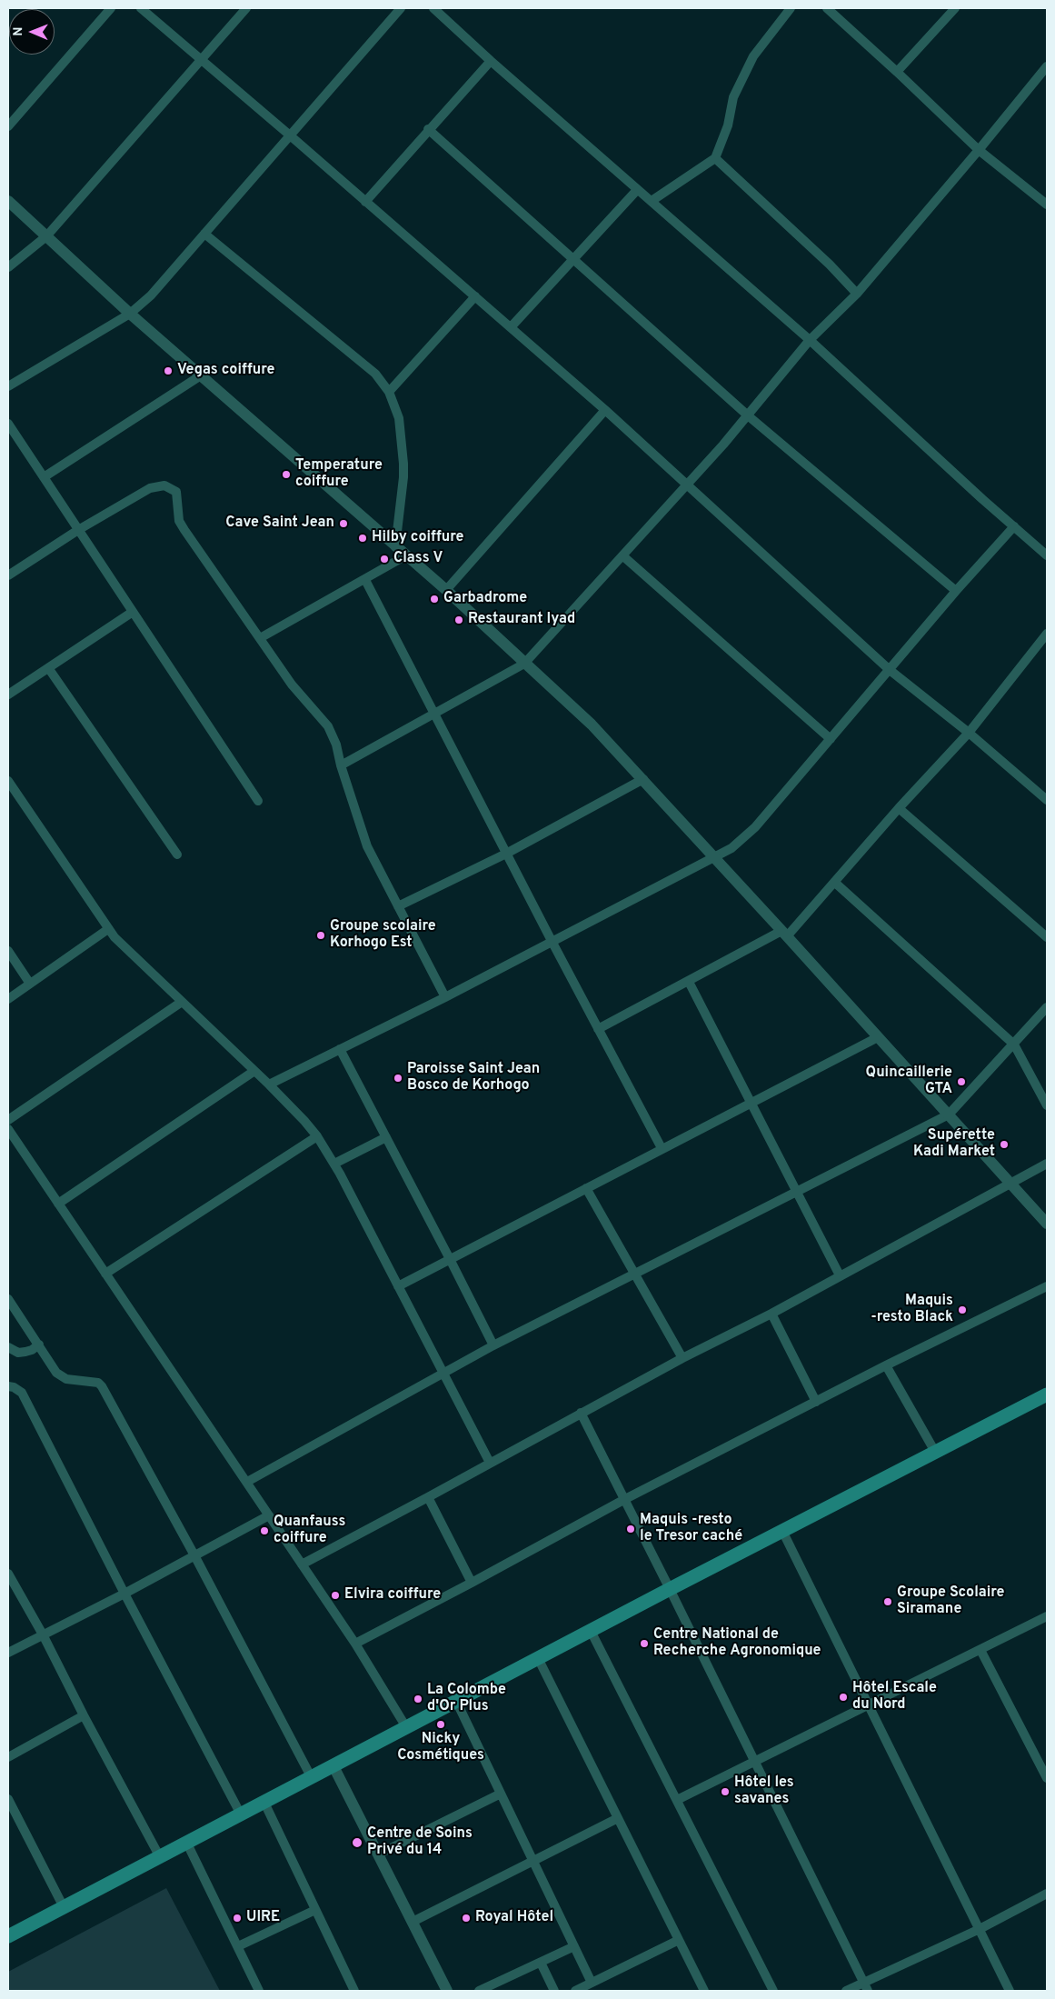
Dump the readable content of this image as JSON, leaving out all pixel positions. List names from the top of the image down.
{
  "places": [
    "Vegas coiffure",
    "Temperature coiffure",
    "Cave Saint Jean",
    "Hilby coiffure",
    "Class V",
    "Garbadrome",
    "Restaurant Iyad",
    "Groupe scolaire Korhogo Est",
    "Paroisse Saint Jean Bosco de Korhogo",
    "Quincaillerie GTA",
    "Supérette Kadi Market",
    "Maquis -resto Black",
    "Maquis -resto le Tresor caché",
    "Quanfauss coiffure",
    "Elvira coiffure",
    "Groupe Scolaire Siramane",
    "Centre National de Recherche Agronomique",
    "Hôtel Escale du Nord",
    "La Colombe d'Or Plus",
    "Nicky Cosmétiques",
    "Hôtel les savanes",
    "Centre de Soins Privé du 14",
    "UIRE",
    "Royal Hôtel"
  ],
  "north": "left"
}
